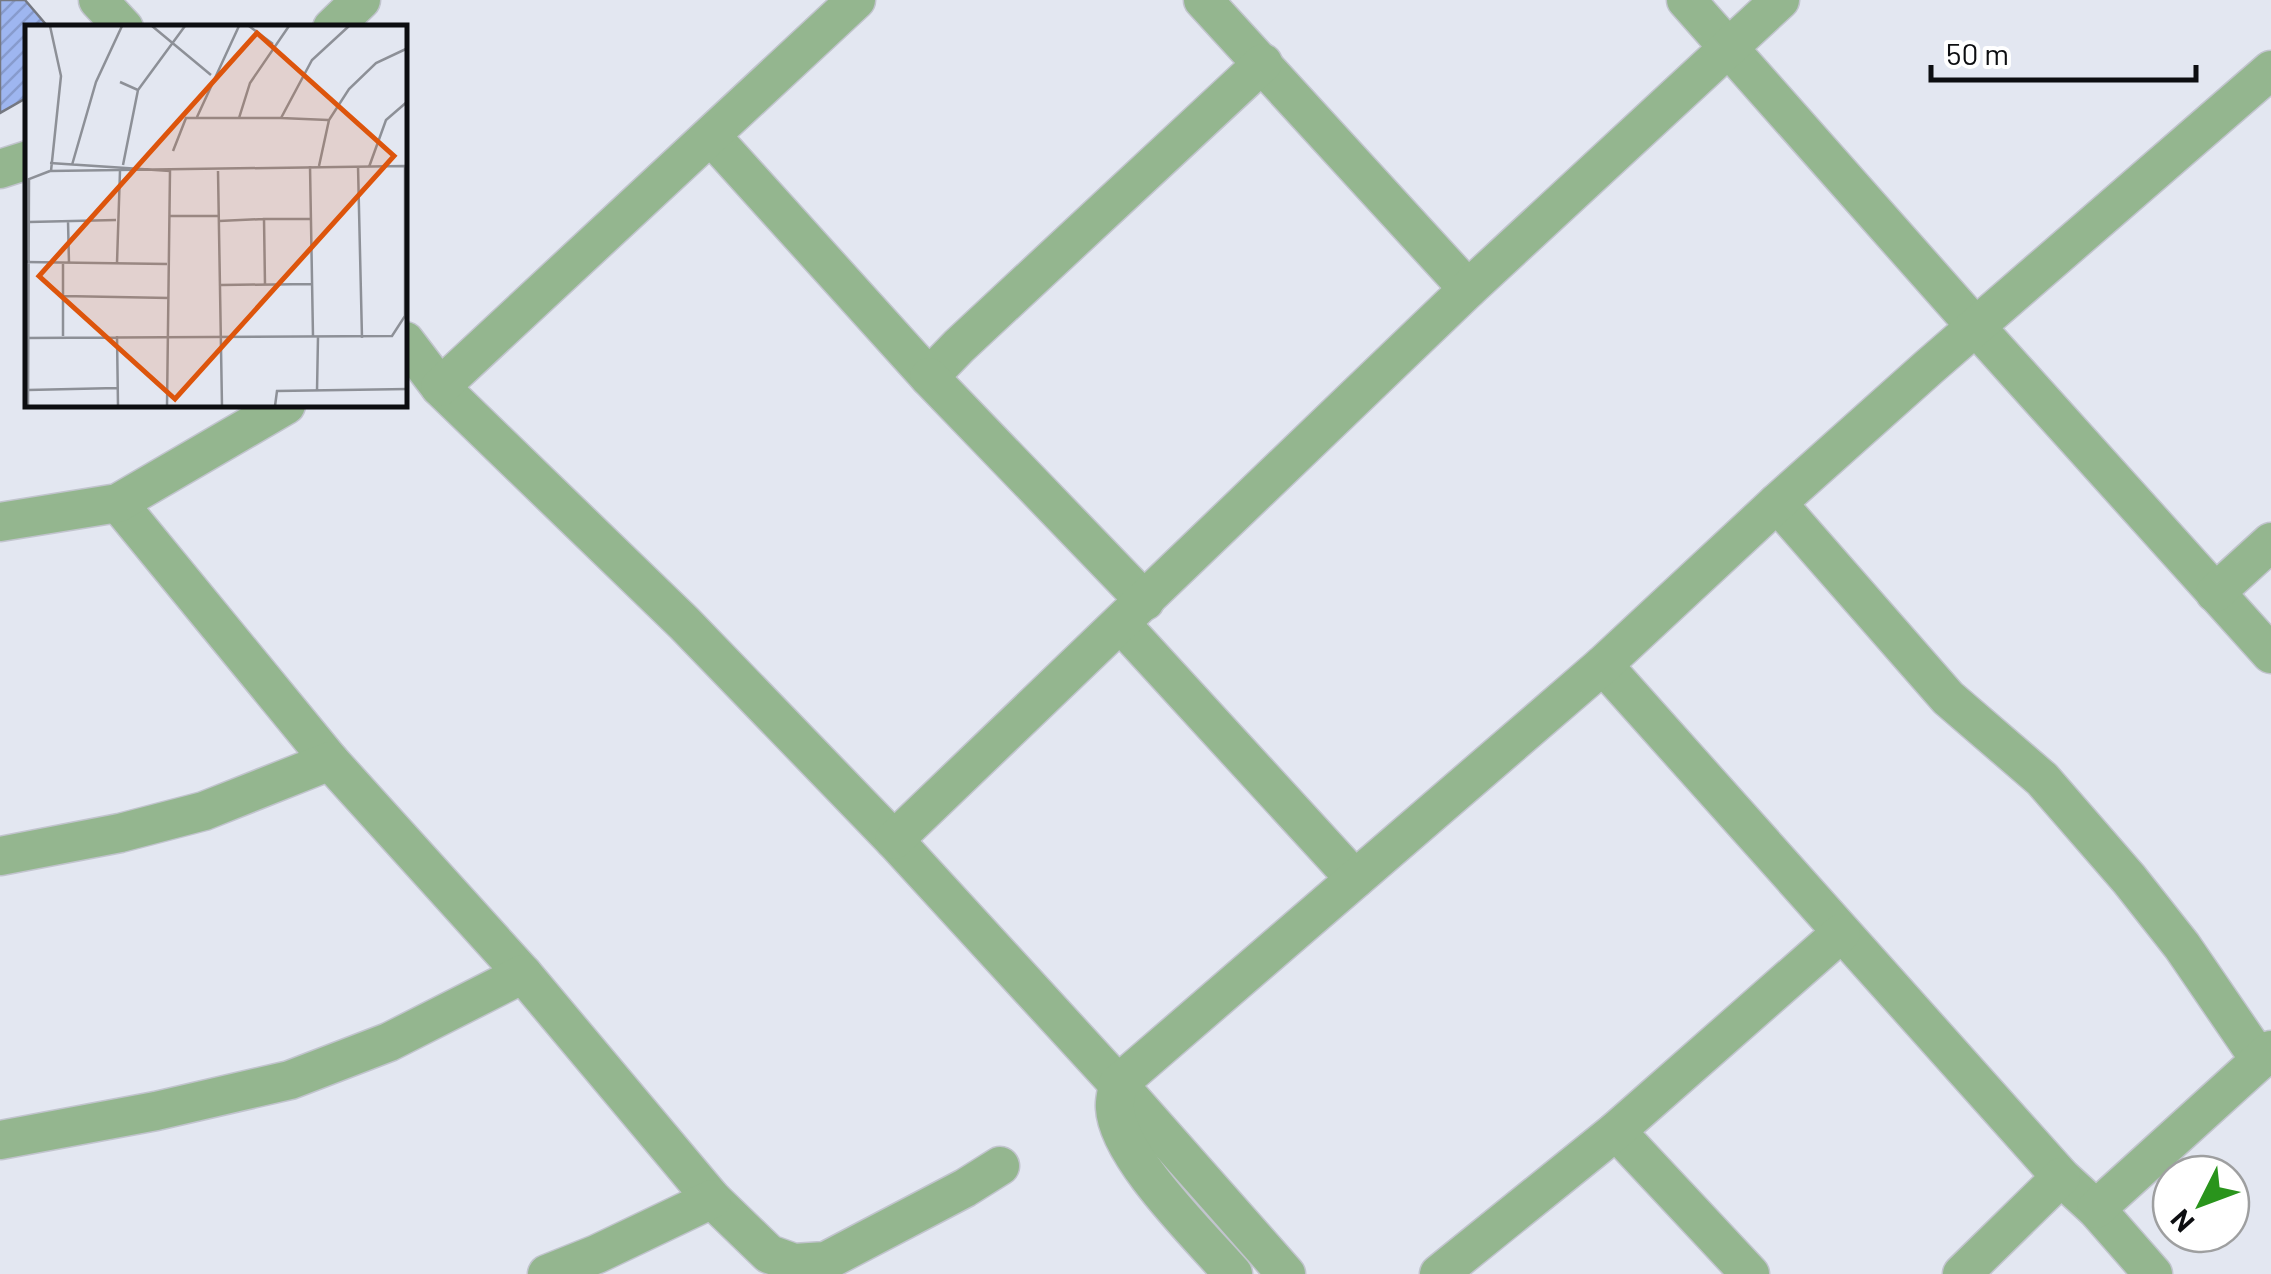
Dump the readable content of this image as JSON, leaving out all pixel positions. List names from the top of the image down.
{
  "scale_bar": "50 m",
  "north": "bottom left"
}
